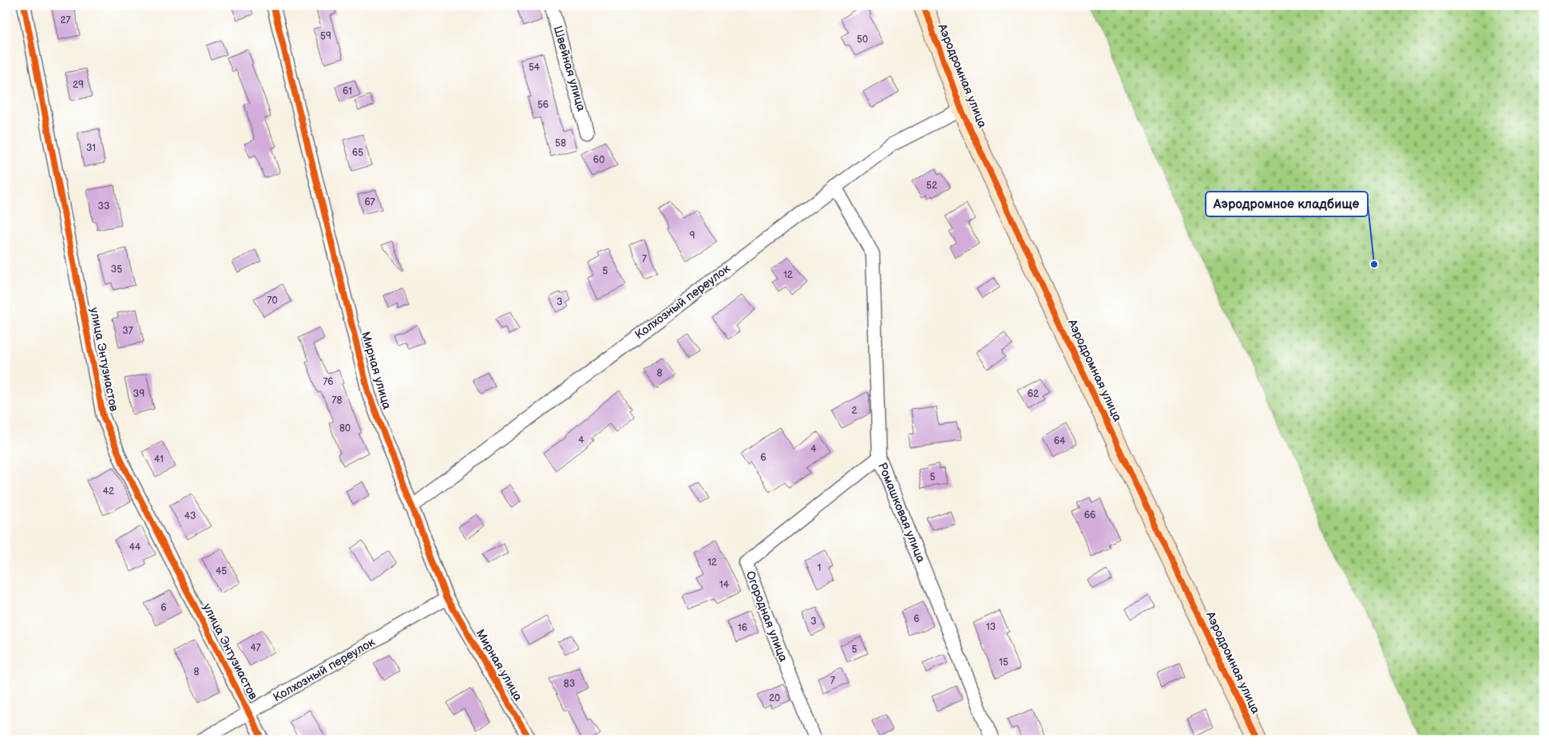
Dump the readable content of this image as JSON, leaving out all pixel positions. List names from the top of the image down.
{
  "streets": {
    "street": [
      "Швейная улица",
      "Аэродромная улица",
      "Колхозный переулок",
      "улица Энтузиастов",
      "Мирная улица",
      "Ромашковая улица",
      "Огородная улица"
    ]
  },
  "crossings": [
    ["Аэродромная улица", "Колхозный переулок"],
    ["Колхозный переулок", "улица Энтузиастов"],
    ["Колхозный переулок", "Мирная улица"],
    ["Колхозный переулок", "Ромашковая улица"],
    ["Ромашковая улица", "Огородная улица"]
  ],
  "places": ["Аэродромное кладбище"],
  "house_numbers": [
    "27",
    "59",
    "50",
    "54",
    "29",
    "61",
    "56",
    "58",
    "31",
    "65",
    "60",
    "52",
    "67",
    "33",
    "9",
    "7",
    "35",
    "5",
    "12",
    "70",
    "3",
    "37",
    "8",
    "76",
    "39",
    "62",
    "78",
    "2",
    "80",
    "4",
    "64",
    "4",
    "6",
    "41",
    "5",
    "42",
    "66",
    "43",
    "44",
    "12",
    "1",
    "45",
    "14",
    "6",
    "6",
    "3",
    "13",
    "16",
    "47",
    "5",
    "15",
    "8",
    "7",
    "83",
    "20"
  ]
}
